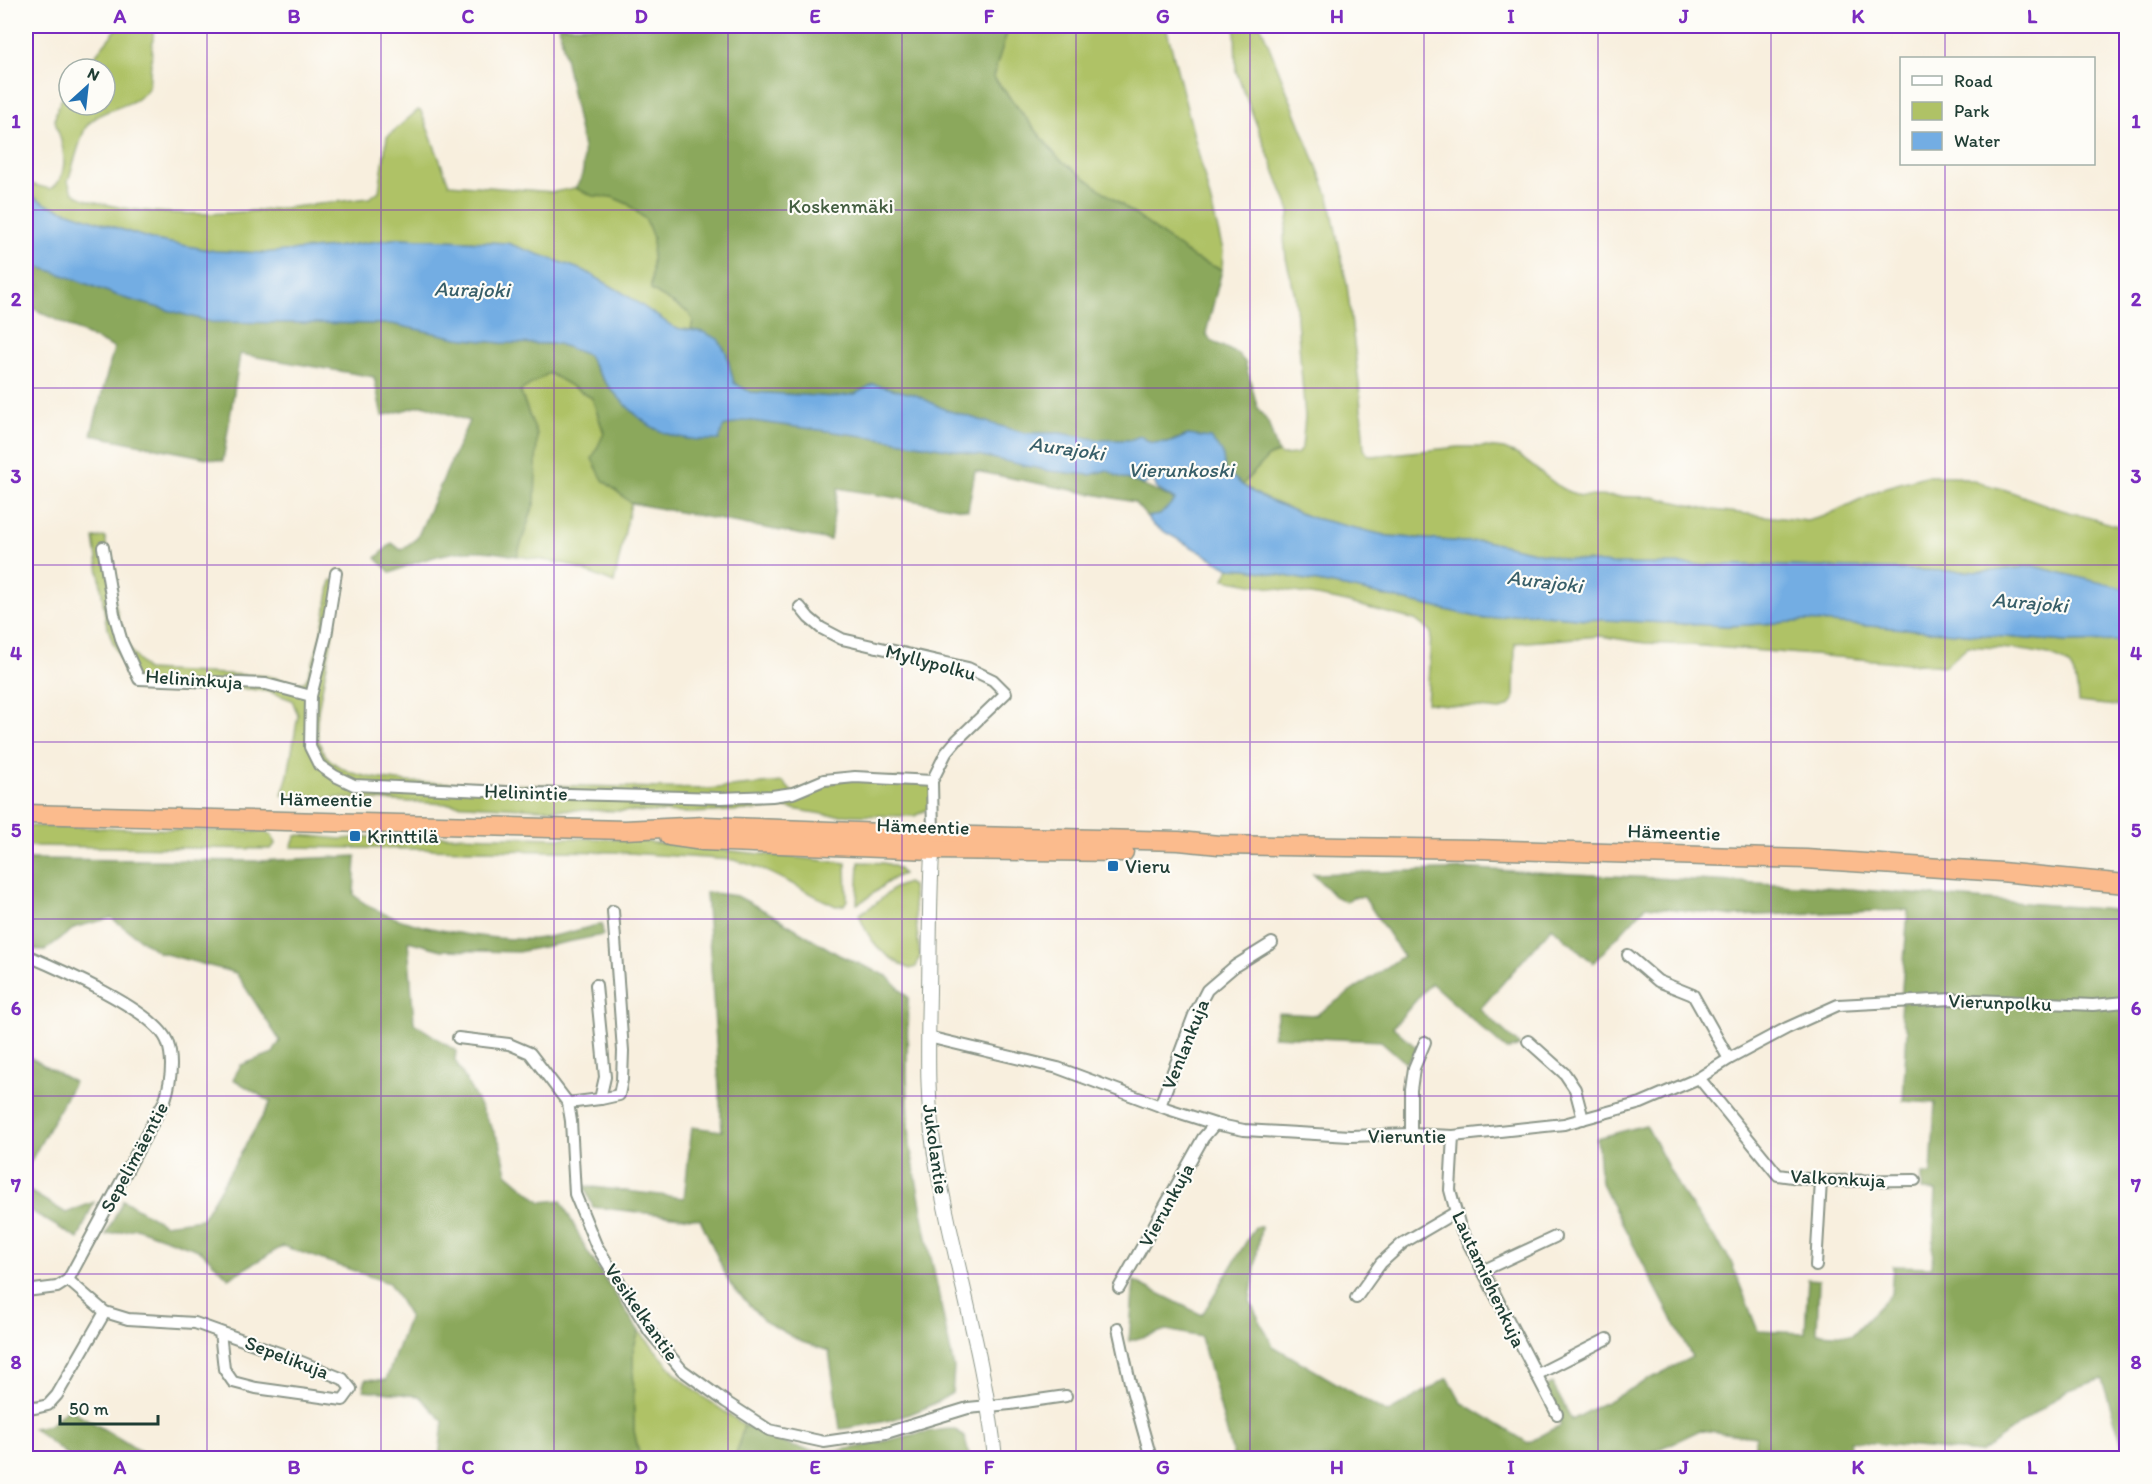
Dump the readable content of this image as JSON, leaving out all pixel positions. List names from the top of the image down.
{
  "streets": {
    "highway": ["Hämeentie"],
    "street": [
      "Myllypolku",
      "Helininkuja",
      "Helinintie",
      "Vierunpolku",
      "Venlankuja",
      "Vieruntie",
      "Jukolantie",
      "Sepelimäentie",
      "Valkonkuja",
      "Vierunkuja",
      "Lautamiehenkuja",
      "Vesikelkantie",
      "Sepelikuja"
    ]
  },
  "crossings": [
    ["Myllypolku", "Helinintie"],
    ["Myllypolku", "Hämeentie"],
    ["Myllypolku", "Jukolantie"],
    ["Helininkuja", "Helinintie"],
    ["Hämeentie", "Jukolantie"],
    ["Vierunpolku", "Vieruntie"],
    ["Venlankuja", "Vieruntie"],
    ["Vieruntie", "Jukolantie"],
    ["Vieruntie", "Valkonkuja"],
    ["Vieruntie", "Vierunkuja"],
    ["Vieruntie", "Lautamiehenkuja"],
    ["Jukolantie", "Vesikelkantie"],
    ["Sepelimäentie", "Sepelikuja"]
  ],
  "water": ["Aurajoki", "Vierunkoski"],
  "parks": ["Koskenmäki"],
  "places": {
    "transit": ["Krinttilä", "Vieru"]
  },
  "legend": ["Road", "Park", "Water"],
  "scale_bar": "50 m",
  "north": "top right",
  "grid": {
    "columns": [
      "A",
      "B",
      "C",
      "D",
      "E",
      "F",
      "G",
      "H",
      "I",
      "J",
      "K",
      "L"
    ],
    "rows": [
      "1",
      "2",
      "3",
      "4",
      "5",
      "6",
      "7",
      "8"
    ]
  }
}
